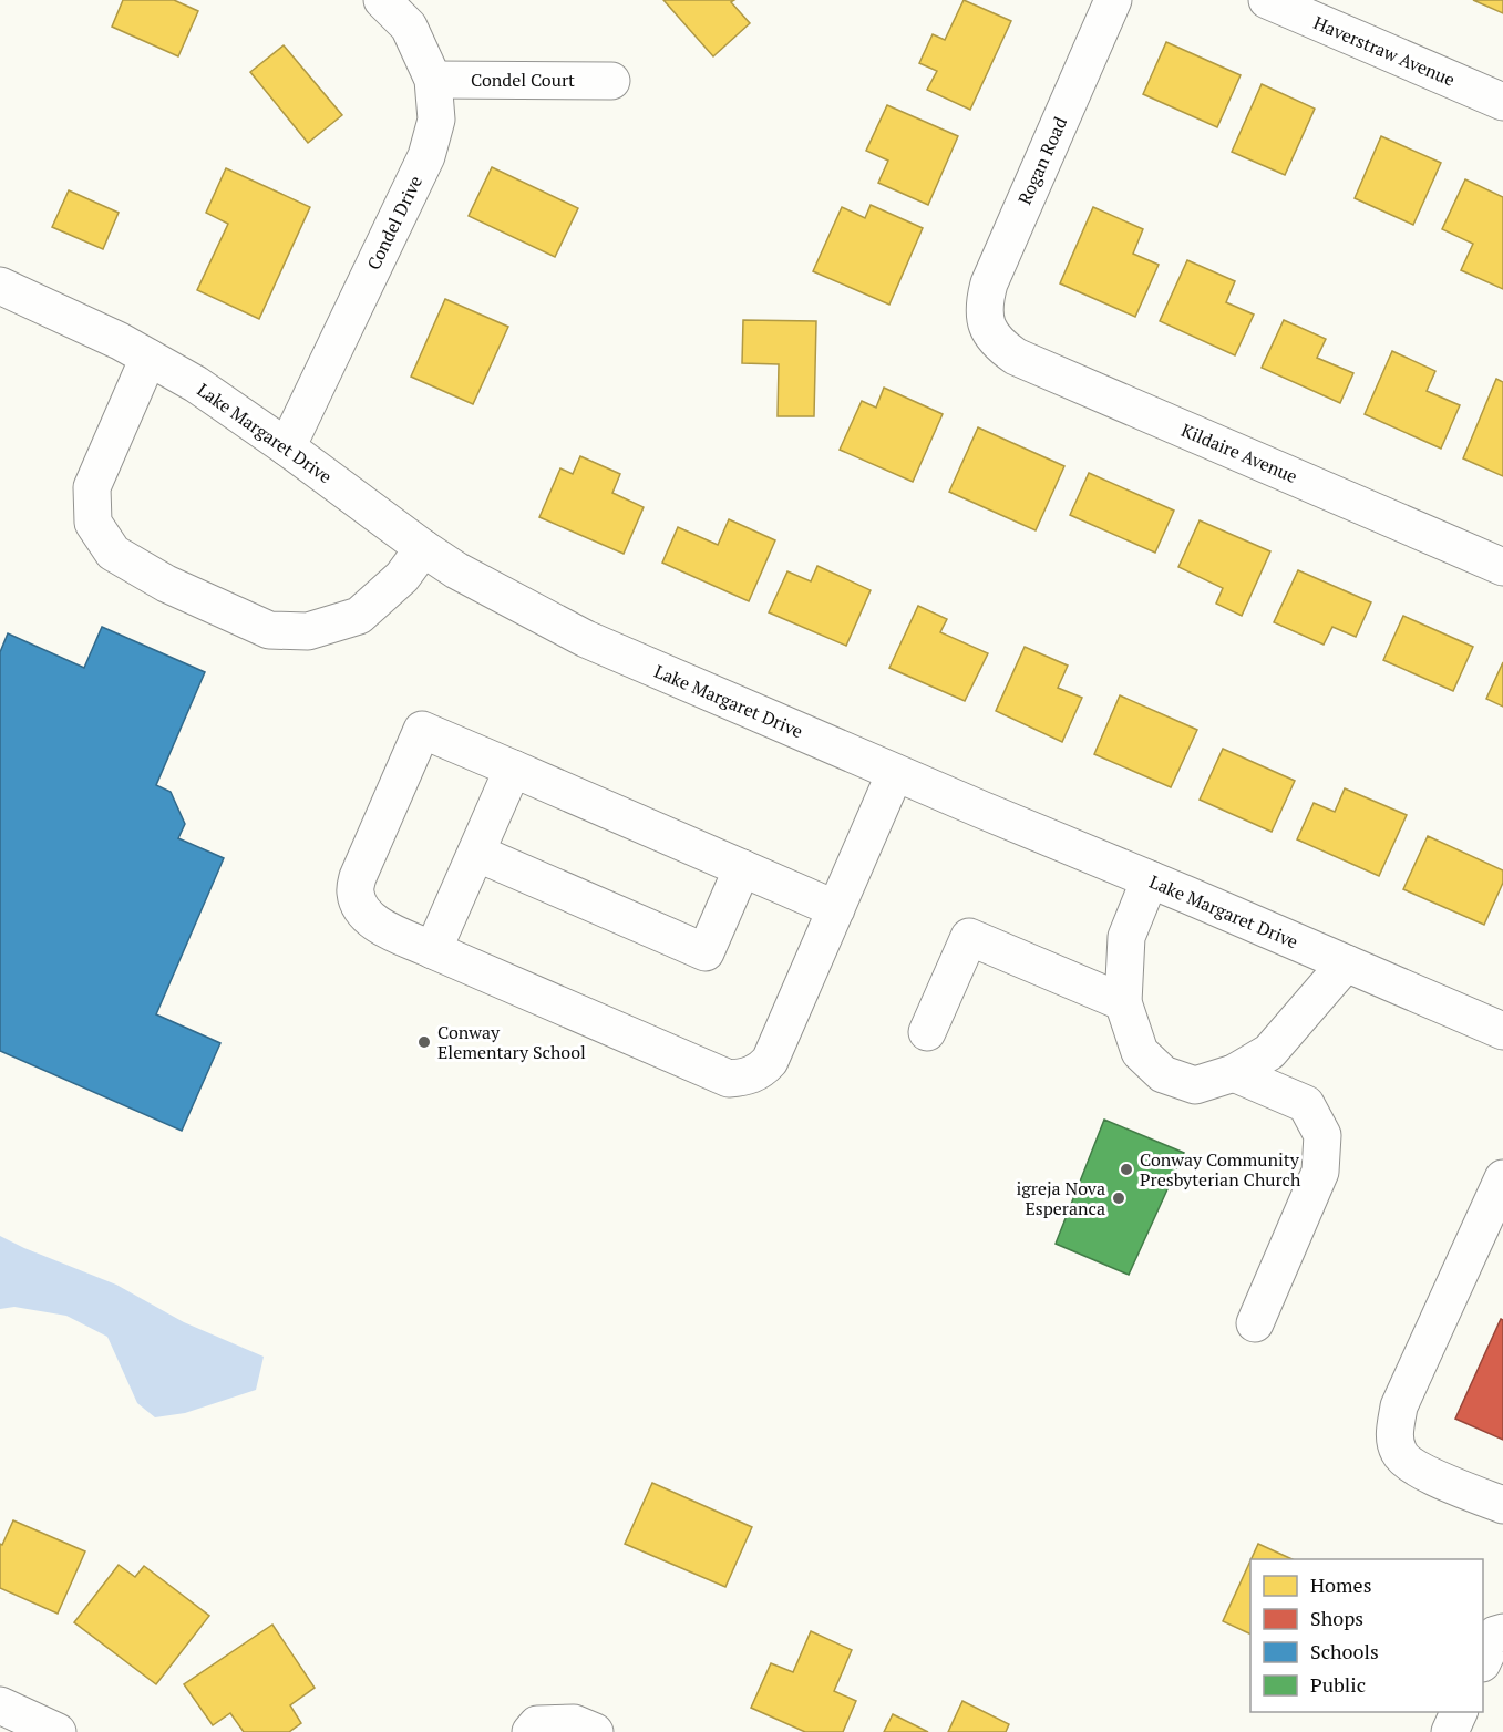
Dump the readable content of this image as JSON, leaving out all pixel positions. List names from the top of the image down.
{
  "streets": {
    "street": [
      "Haverstraw Avenue",
      "Condel Court",
      "Rogan Road",
      "Condel Drive",
      "Lake Margaret Drive",
      "Kildaire Avenue"
    ]
  },
  "crossings": [
    ["Condel Court", "Condel Drive"],
    ["Rogan Road", "Kildaire Avenue"],
    ["Condel Drive", "Lake Margaret Drive"]
  ],
  "places": ["Conway Elementary School", "Conway Community Presbyterian Church", "igreja Nova Esperanca"],
  "legend": [
    "Homes",
    "Shops",
    "Schools",
    "Public"
  ]
}
